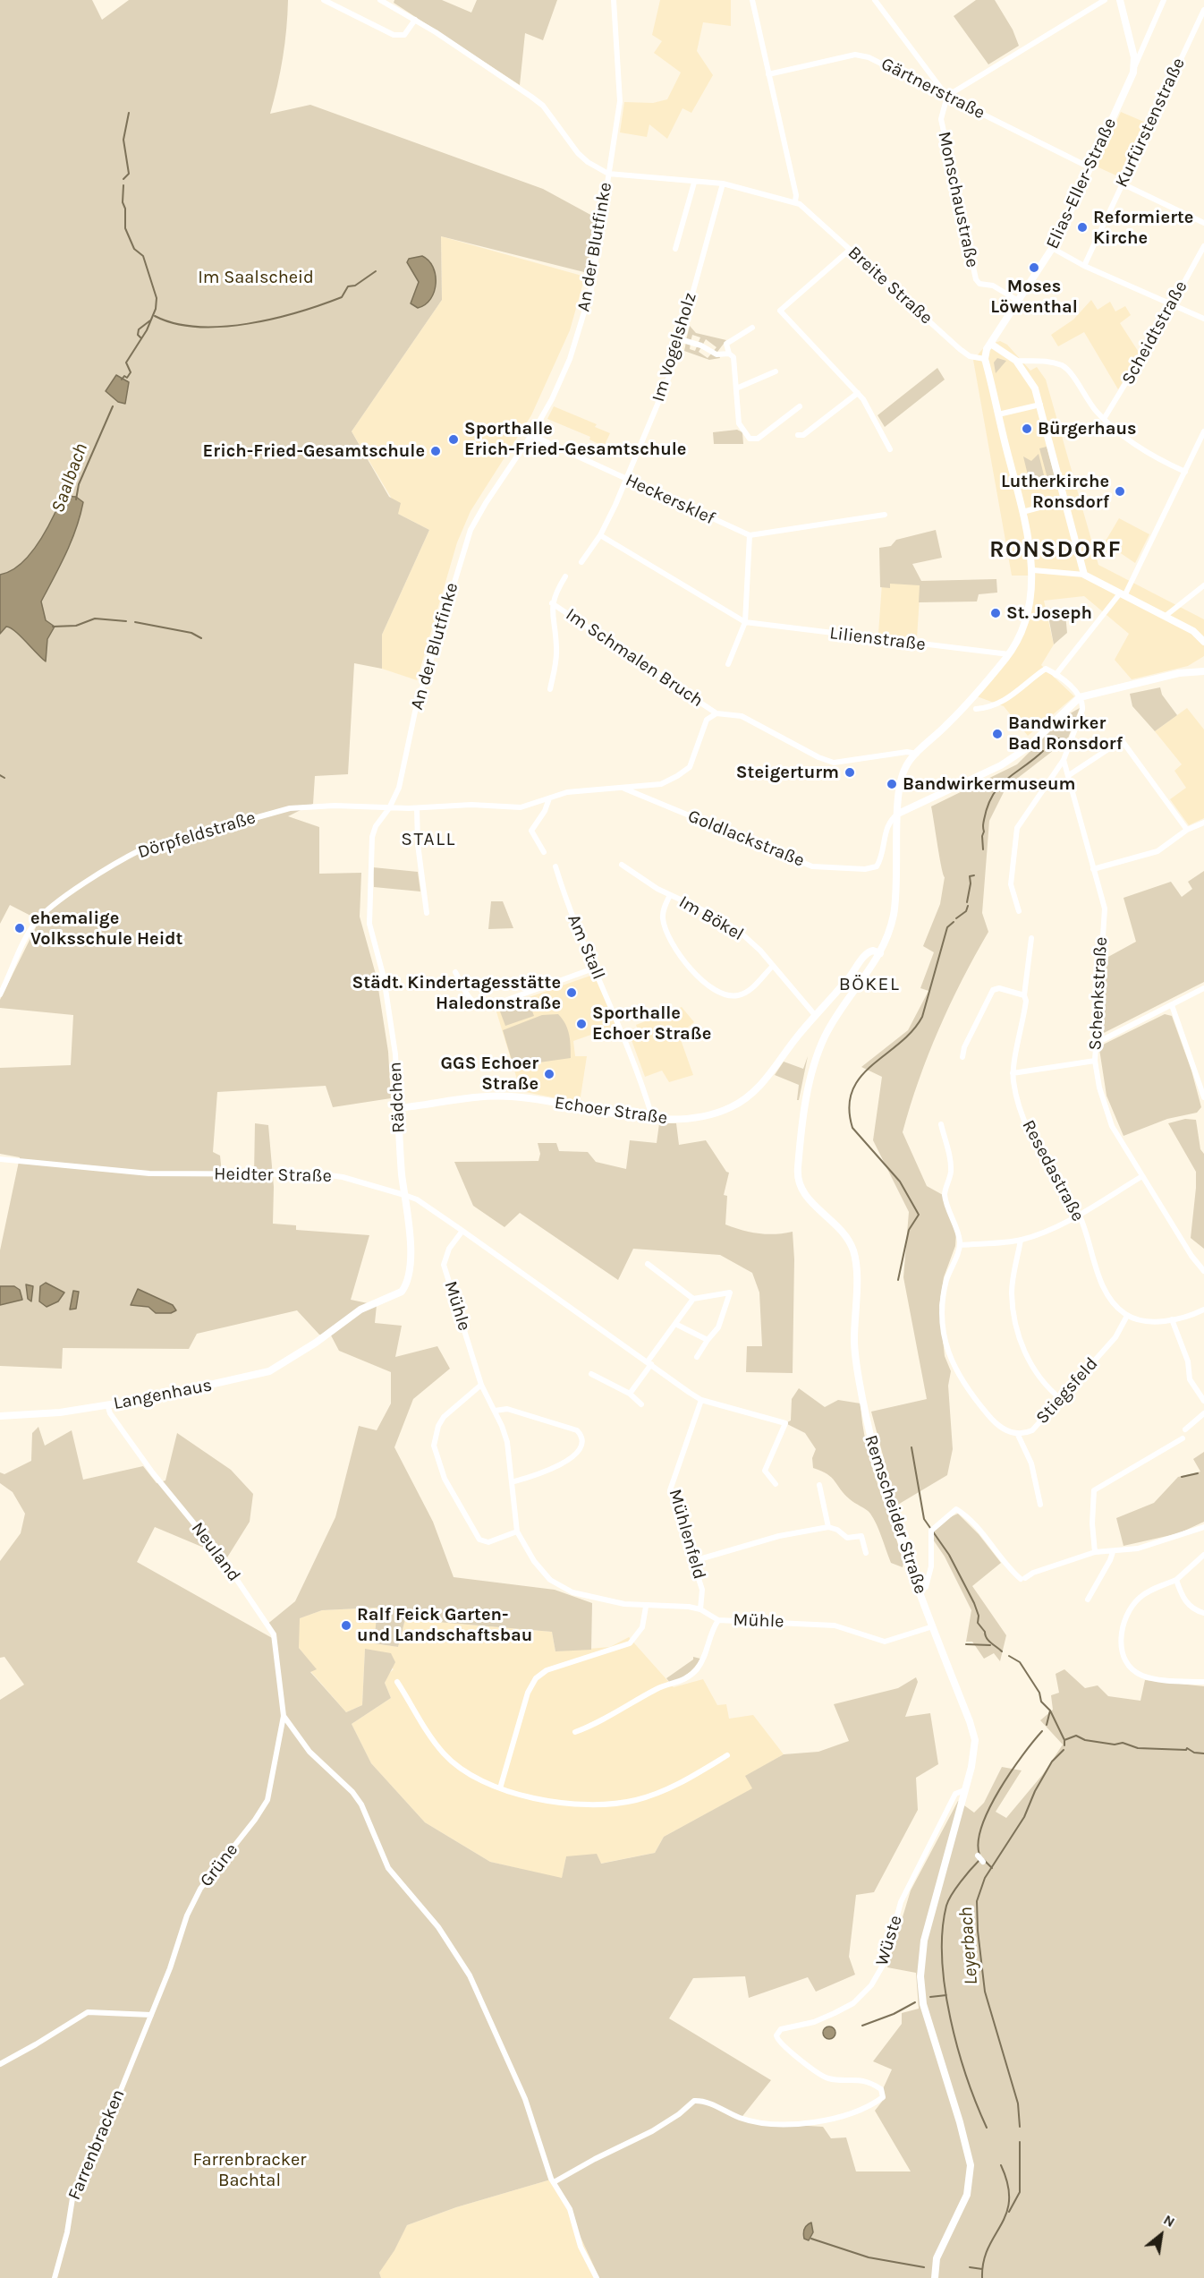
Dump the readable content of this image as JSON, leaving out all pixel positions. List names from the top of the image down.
{
  "streets": {
    "main road": ["Elias-Eller-Straße", "Remscheider Straße"],
    "street": [
      "Gärtnerstraße",
      "Kurfürstenstraße",
      "Monschaustraße",
      "An der Blutfinke",
      "Breite Straße",
      "Scheidtstraße",
      "Im Vogelsholz",
      "Heckersklef",
      "Lilienstraße",
      "Im Schmalen Bruch",
      "Dörpfeldstraße",
      "Goldlackstraße",
      "Im Bökel",
      "Am Stall",
      "Schenkstraße",
      "Rädchen",
      "Echoer Straße",
      "Resedastraße",
      "Heidter Straße",
      "Mühle",
      "Stiegsfeld",
      "Langenhaus",
      "Mühlenfeld",
      "Neuland",
      "Grüne",
      "Wüste",
      "Farrenbracken"
    ]
  },
  "crossings": [
    ["Gärtnerstraße", "Elias-Eller-Straße"],
    ["Gärtnerstraße", "Monschaustraße"],
    ["Elias-Eller-Straße", "Monschaustraße"],
    ["Elias-Eller-Straße", "Breite Straße"],
    ["Elias-Eller-Straße", "Remscheider Straße"],
    ["An der Blutfinke", "Heckersklef"],
    ["An der Blutfinke", "Dörpfeldstraße"],
    ["An der Blutfinke", "Rädchen"],
    ["Breite Straße", "Remscheider Straße"],
    ["Im Vogelsholz", "Heckersklef"],
    ["Im Vogelsholz", "Lilienstraße"],
    ["Lilienstraße", "Remscheider Straße"],
    ["Im Schmalen Bruch", "Dörpfeldstraße"],
    ["Dörpfeldstraße", "Goldlackstraße"],
    ["Dörpfeldstraße", "Rädchen"],
    ["Goldlackstraße", "Remscheider Straße"],
    ["Im Bökel", "Echoer Straße"],
    ["Am Stall", "Echoer Straße"],
    ["Rädchen", "Echoer Straße"],
    ["Rädchen", "Heidter Straße"],
    ["Rädchen", "Langenhaus"],
    ["Echoer Straße", "Remscheider Straße"],
    ["Resedastraße", "Stiegsfeld"],
    ["Heidter Straße", "Mühle"],
    ["Heidter Straße", "Mühlenfeld"],
    ["Mühle", "Remscheider Straße"],
    ["Mühle", "Mühlenfeld"],
    ["Langenhaus", "Neuland"],
    ["Remscheider Straße", "Wüste"],
    ["Neuland", "Grüne"],
    ["Grüne", "Farrenbracken"]
  ],
  "districts": ["RONSDORF", "STALL", "BÖKEL"],
  "water": ["Saalbach", "Leyerbach"],
  "parks": ["Im Saalscheid", "Farrenbracker Bachtal"],
  "places": [
    "Reformierte Kirche",
    "Moses Löwenthal",
    "Bürgerhaus",
    "Sporthalle Erich-Fried-Gesamtschule",
    "Erich-Fried-Gesamtschule",
    "Lutherkirche Ronsdorf",
    "St. Joseph",
    "Bandwirker Bad Ronsdorf",
    "Steigerturm",
    "Bandwirkermuseum",
    "ehemalige Volksschule Heidt",
    "Städt. Kindertagesstätte Haledonstraße",
    "Sporthalle Echoer Straße",
    "GGS Echoer Straße",
    "Ralf Feick Garten- und Landschaftsbau"
  ],
  "north": "top right"
}
